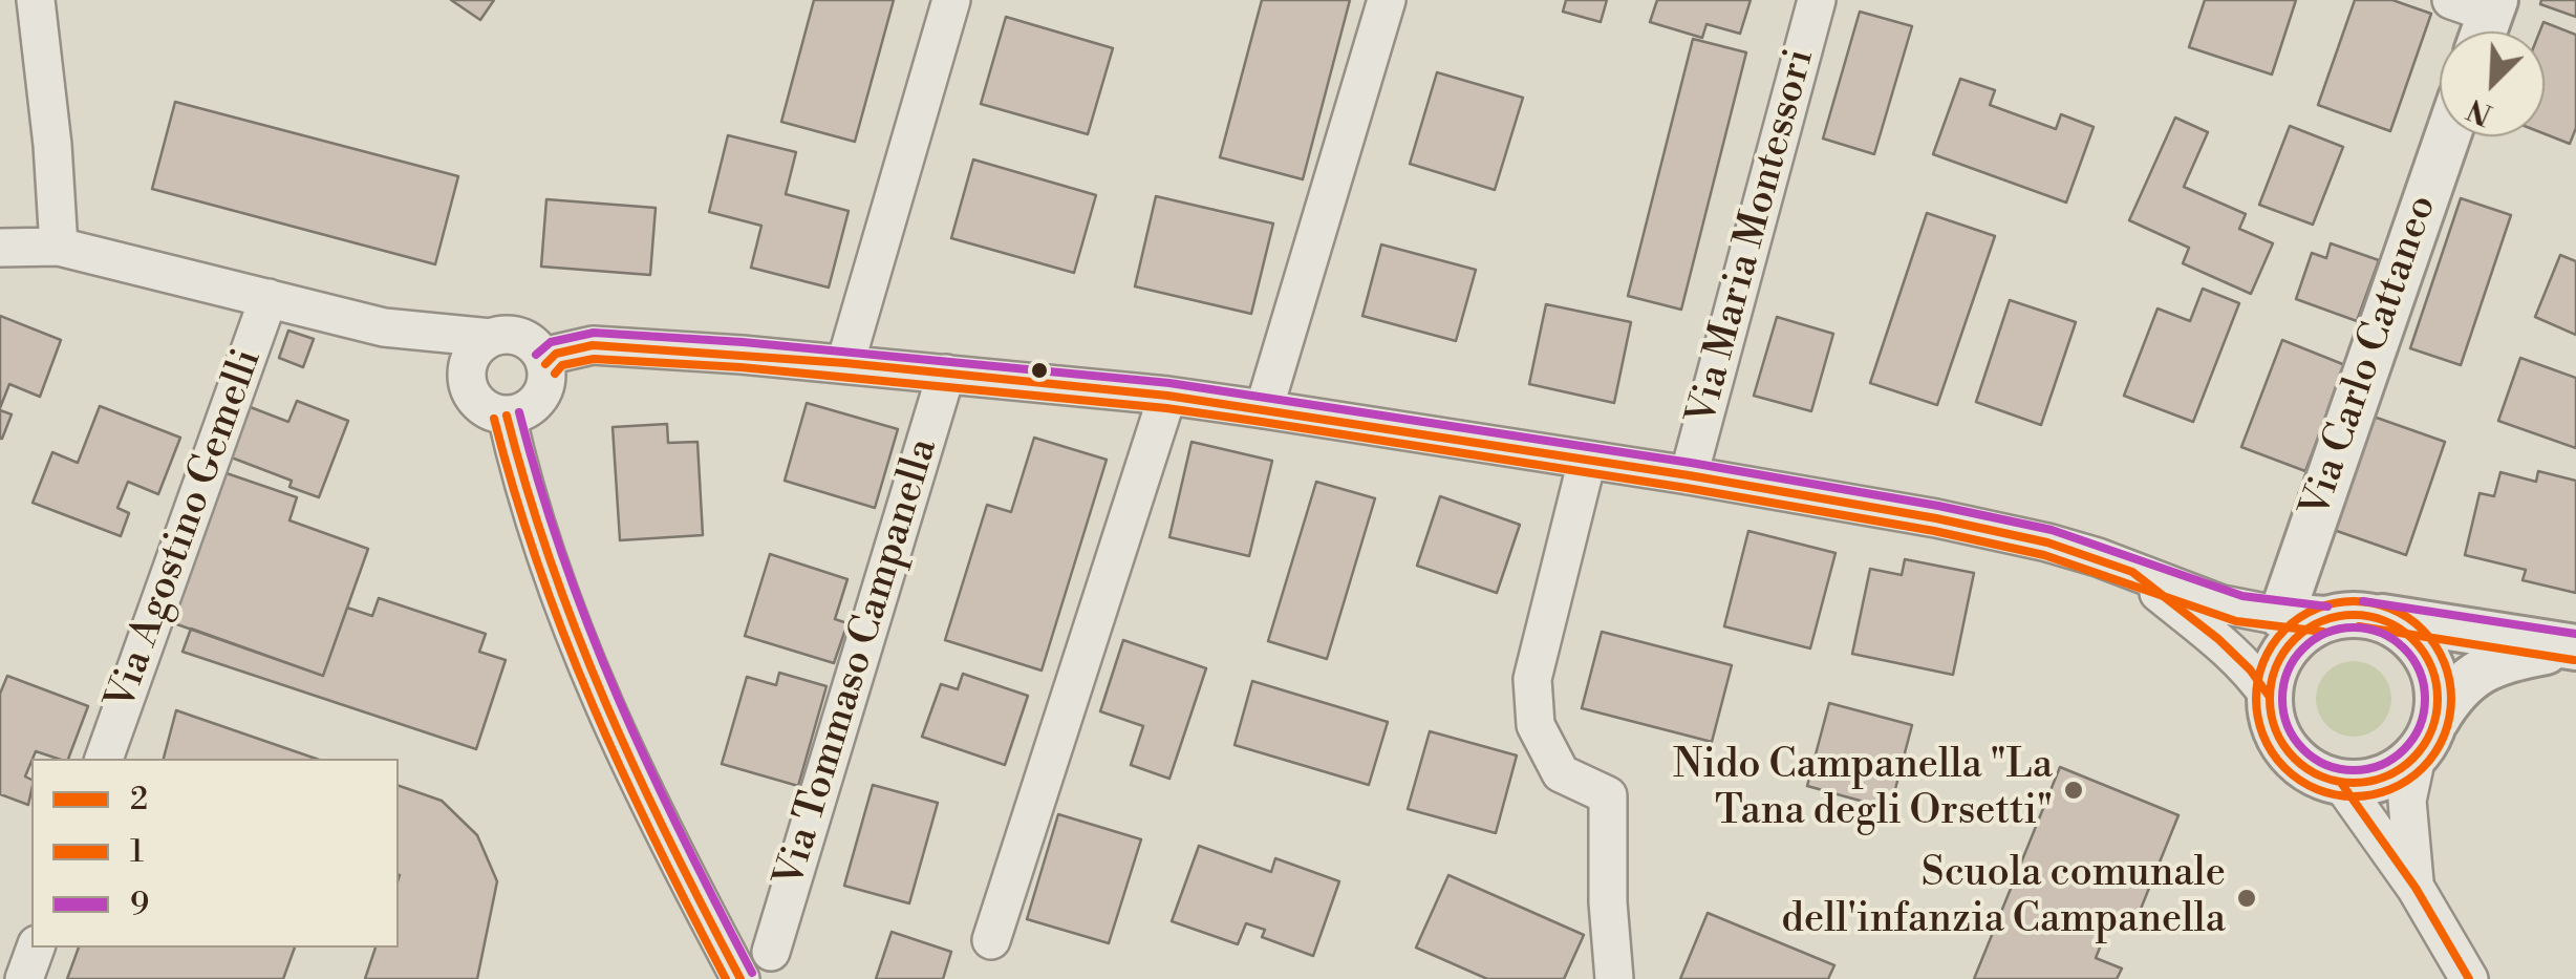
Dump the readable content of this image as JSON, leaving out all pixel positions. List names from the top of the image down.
{
  "streets": {
    "street": [
      "Via Maria Montessori",
      "Via Carlo Cattaneo",
      "Via Agostino Gemelli",
      "Via Tommaso Campanella"
    ]
  },
  "places": ["Nido Campanella \"La Tana degli Orsetti\"", "Scuola comunale dell'infanzia Campanella"],
  "lines": ["transit line 9", "transit line 2", "transit line 1"],
  "legend": ["2", "1", "9"],
  "north": "bottom left"
}
